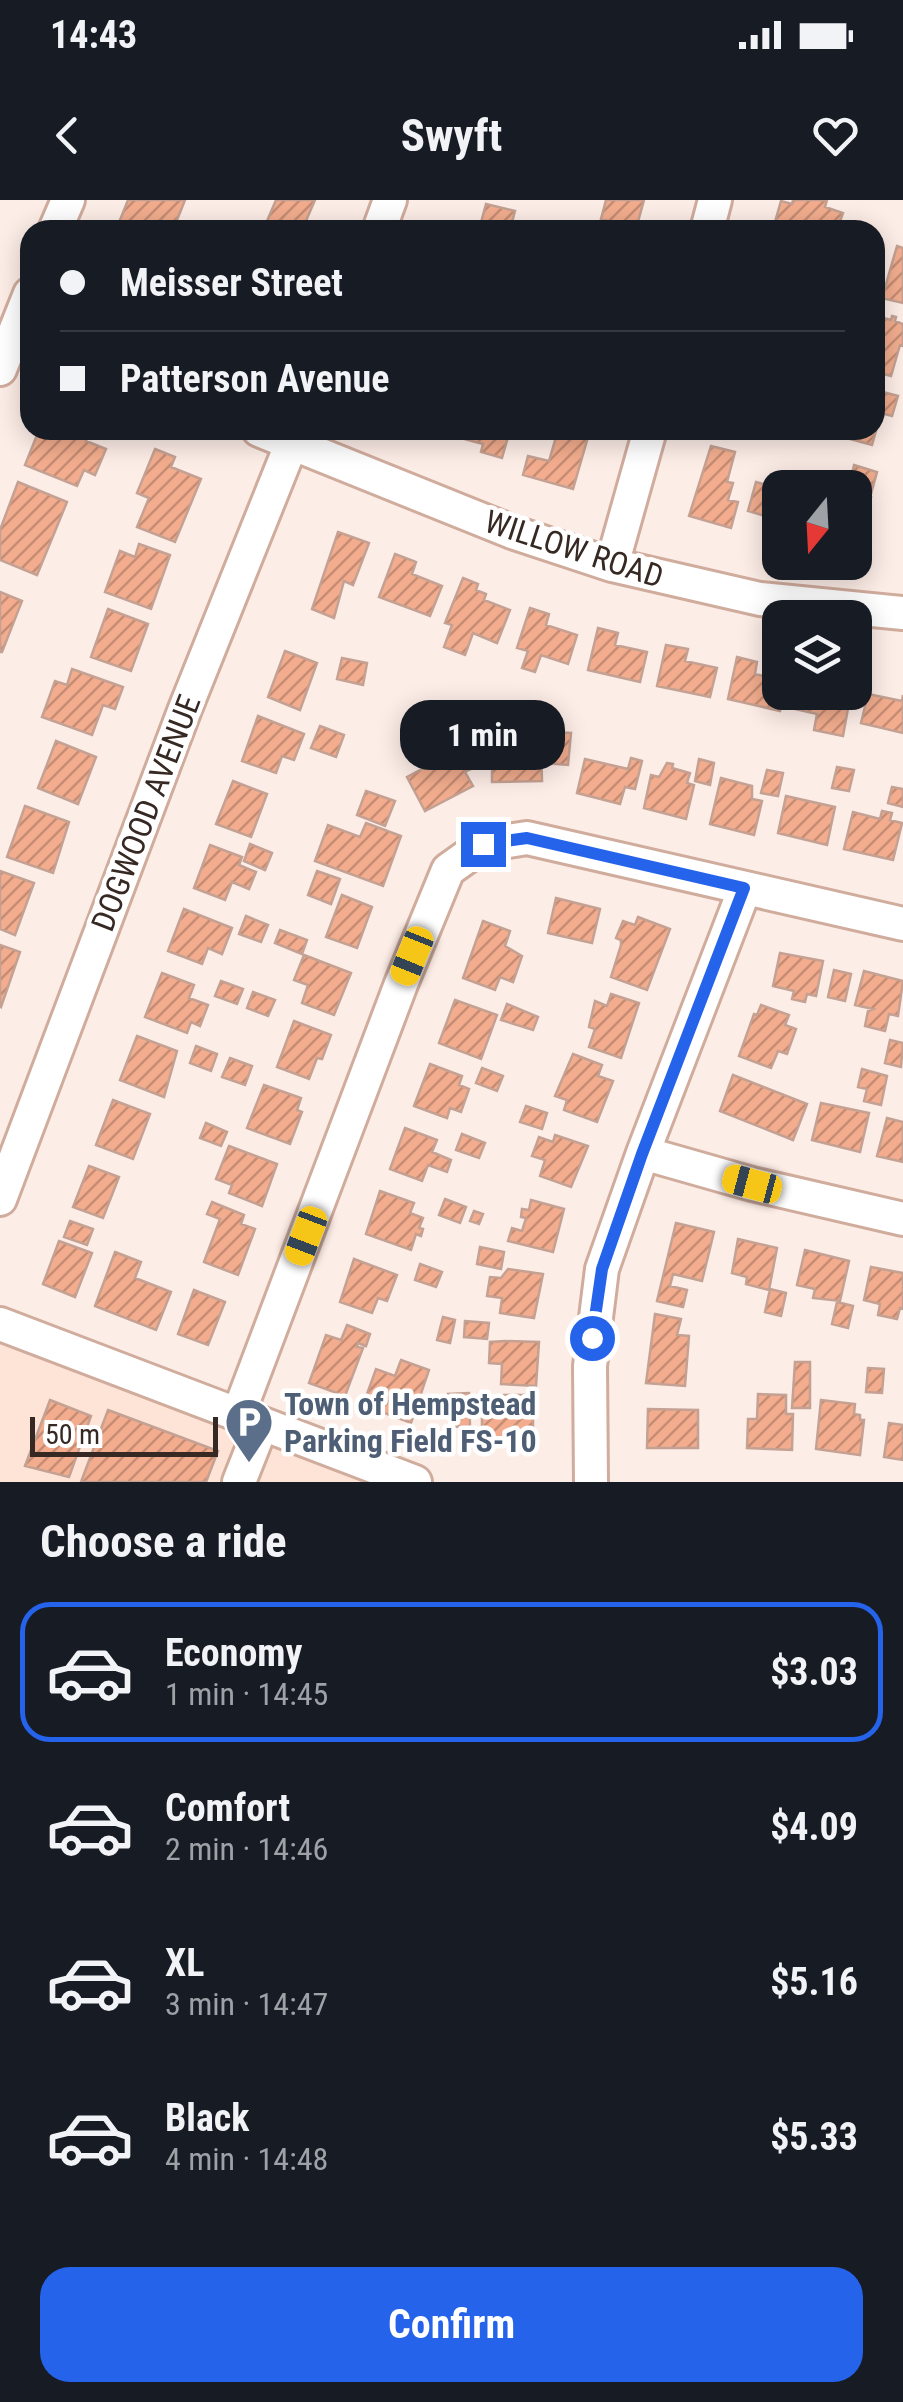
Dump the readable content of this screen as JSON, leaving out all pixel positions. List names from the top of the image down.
{
  "streets": {
    "street": ["WILLOW ROAD", "DOGWOOD AVENUE"]
  },
  "places": {
    "parking": ["Town of Hempstead Parking Field FS-10"]
  },
  "scale_bar": "50 m",
  "north": "bottom",
  "page": {
    "status": "14:43",
    "header": "Swyft",
    "banner": ["Meisser Street", "Patterson Avenue"],
    "bubble": "1 min",
    "scale": "50 m",
    "heading": "Choose a ride",
    "list": [
      {
        "name": "Economy",
        "note": "1 min · 14:45",
        "value": "$3.03"
      },
      {
        "name": "Comfort",
        "note": "2 min · 14:46",
        "value": "$4.09"
      },
      {
        "name": "XL",
        "note": "3 min · 14:47",
        "value": "$5.16"
      },
      {
        "name": "Black",
        "note": "4 min · 14:48",
        "value": "$5.33"
      }
    ],
    "buttons": "Confirm"
  }
}
